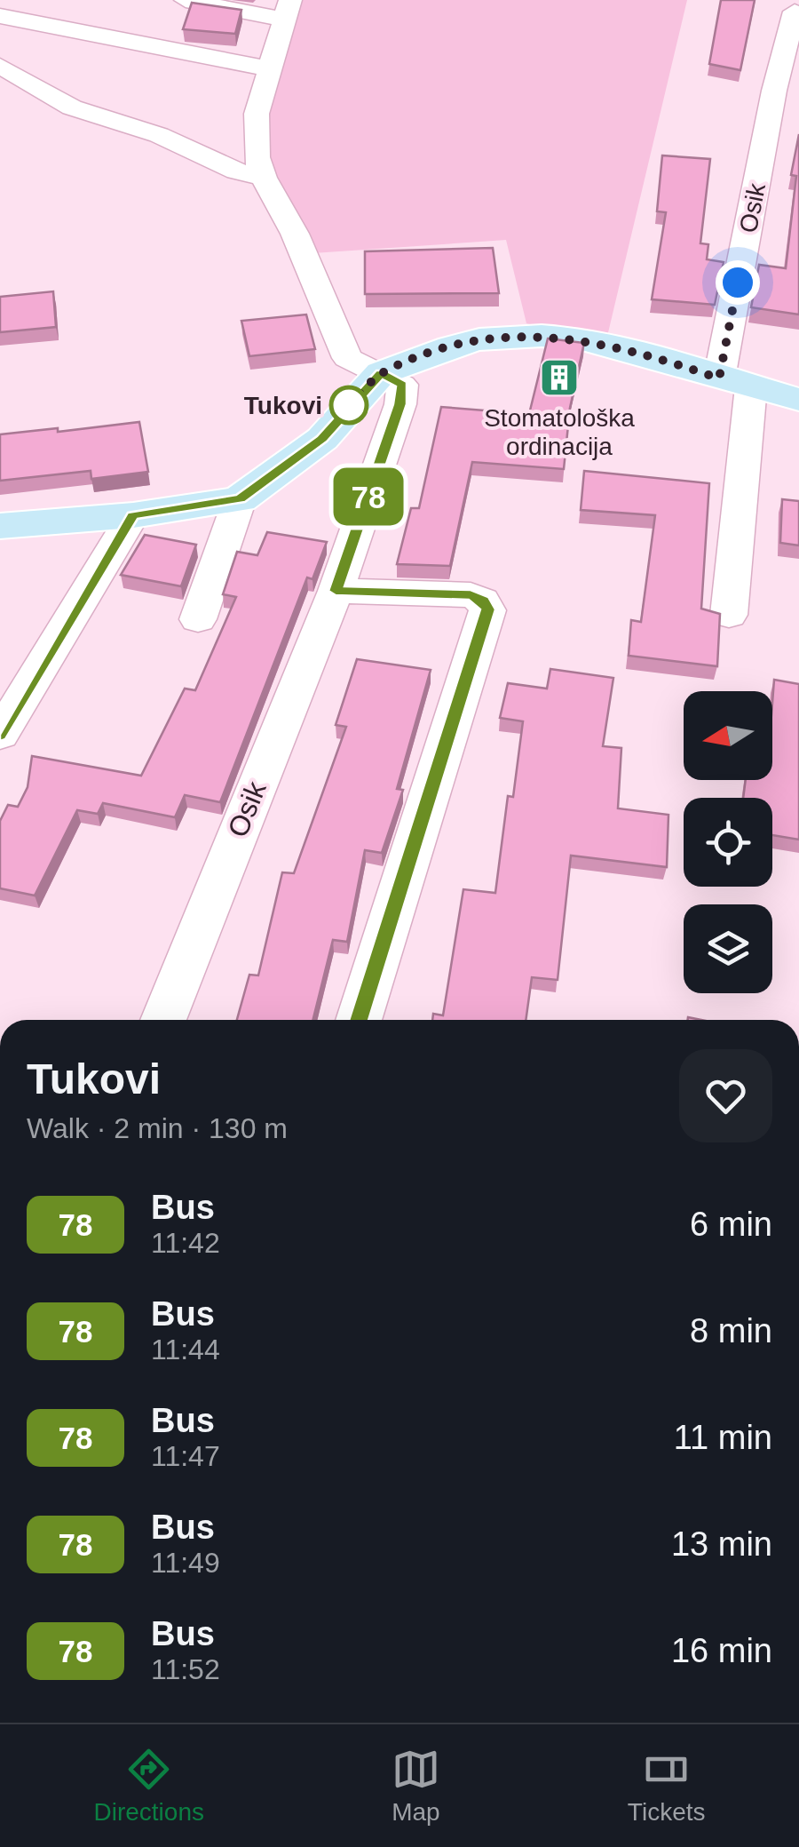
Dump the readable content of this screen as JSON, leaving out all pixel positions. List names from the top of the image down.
{
  "streets": {
    "street": ["Osik"]
  },
  "places": {
    "building": ["Stomatološka ordinacija"],
    "other": ["Tukovi"]
  },
  "lines": ["bus line 78"],
  "north": "left",
  "page": {
    "on_map": "78",
    "heading": ["Tukovi", "Walk · 2 min · 130 m"],
    "list": [
      {
        "mark": "78",
        "name": "Bus",
        "note": "11:42",
        "value": "6 min"
      },
      {
        "mark": "78",
        "name": "Bus",
        "note": "11:44",
        "value": "8 min"
      },
      {
        "mark": "78",
        "name": "Bus",
        "note": "11:47",
        "value": "11 min"
      },
      {
        "mark": "78",
        "name": "Bus",
        "note": "11:49",
        "value": "13 min"
      },
      {
        "mark": "78",
        "name": "Bus",
        "note": "11:52",
        "value": "16 min"
      }
    ],
    "tabs": ["Directions", "Map", "Tickets"]
  }
}
